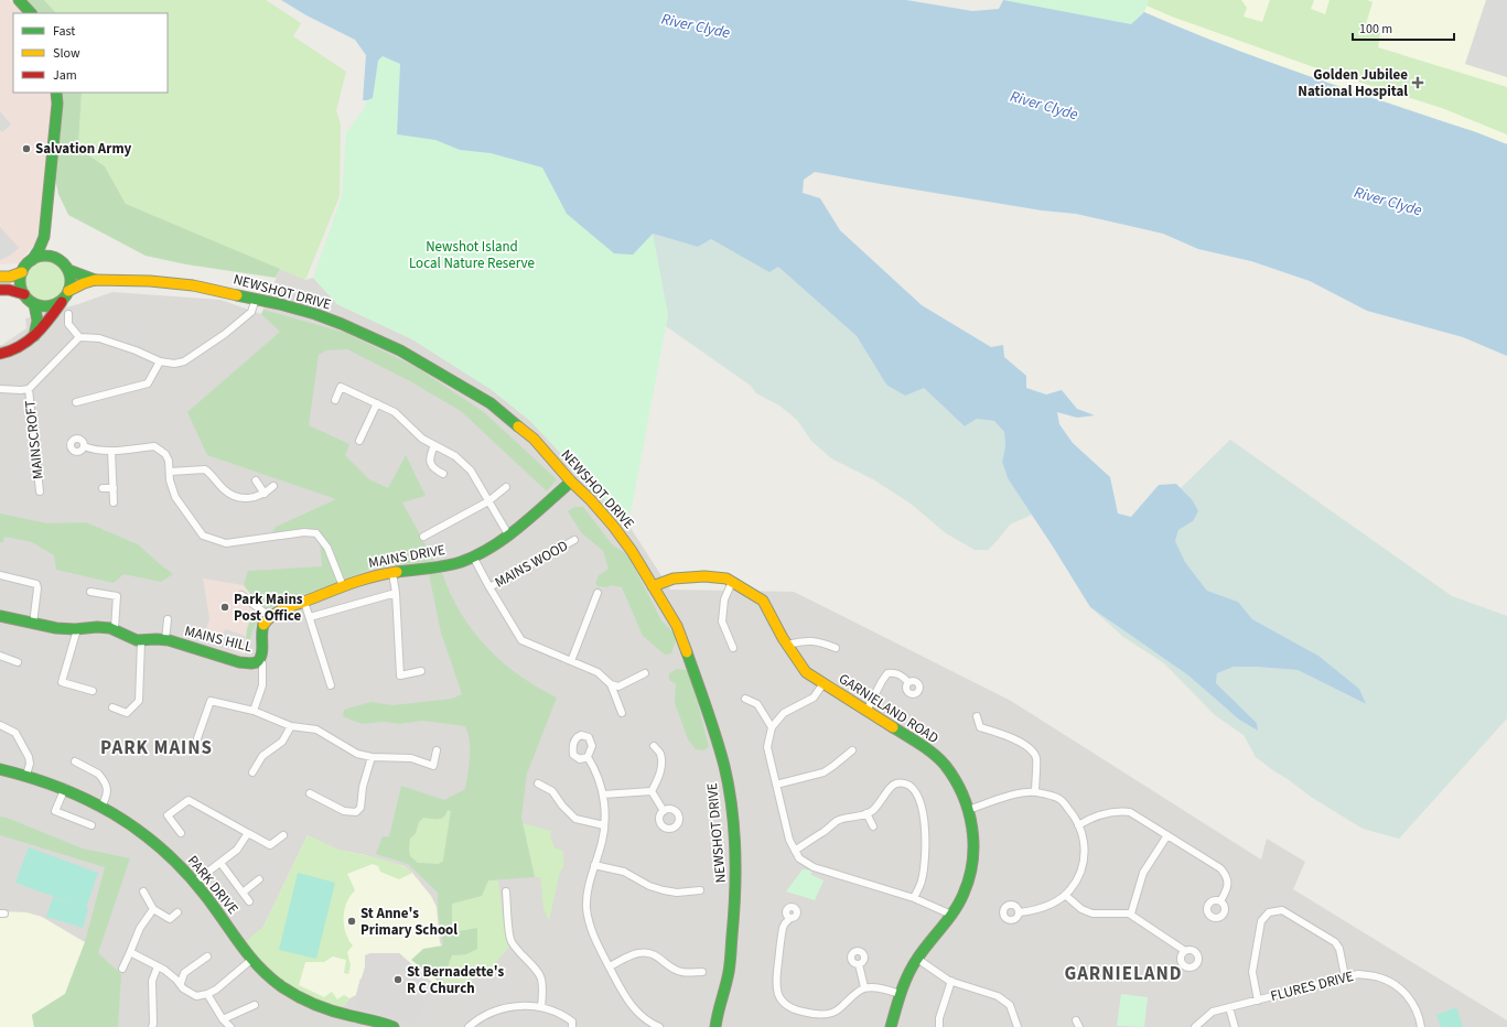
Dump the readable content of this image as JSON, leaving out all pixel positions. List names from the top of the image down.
{
  "streets": {
    "street": [
      "NEWSHOT DRIVE",
      "MAINSCROFT",
      "MAINS DRIVE",
      "MAINS WOOD",
      "MAINS HILL",
      "GARNIELAND ROAD",
      "PARK DRIVE",
      "FLURES DRIVE"
    ]
  },
  "crossings": [
    ["NEWSHOT DRIVE", "MAINS DRIVE"],
    ["NEWSHOT DRIVE", "GARNIELAND ROAD"],
    ["MAINS DRIVE", "MAINS WOOD"]
  ],
  "districts": ["PARK MAINS", "GARNIELAND"],
  "water": ["River Clyde"],
  "parks": ["Newshot Island Local Nature Reserve"],
  "places": {
    "health": ["Golden Jubilee National Hospital"],
    "other": [
      "Salvation Army",
      "Park Mains Post Office",
      "St Anne's Primary School",
      "St Bernadette's R C Church"
    ]
  },
  "legend": ["Fast", "Slow", "Jam"],
  "scale_bar": "100 m"
}
